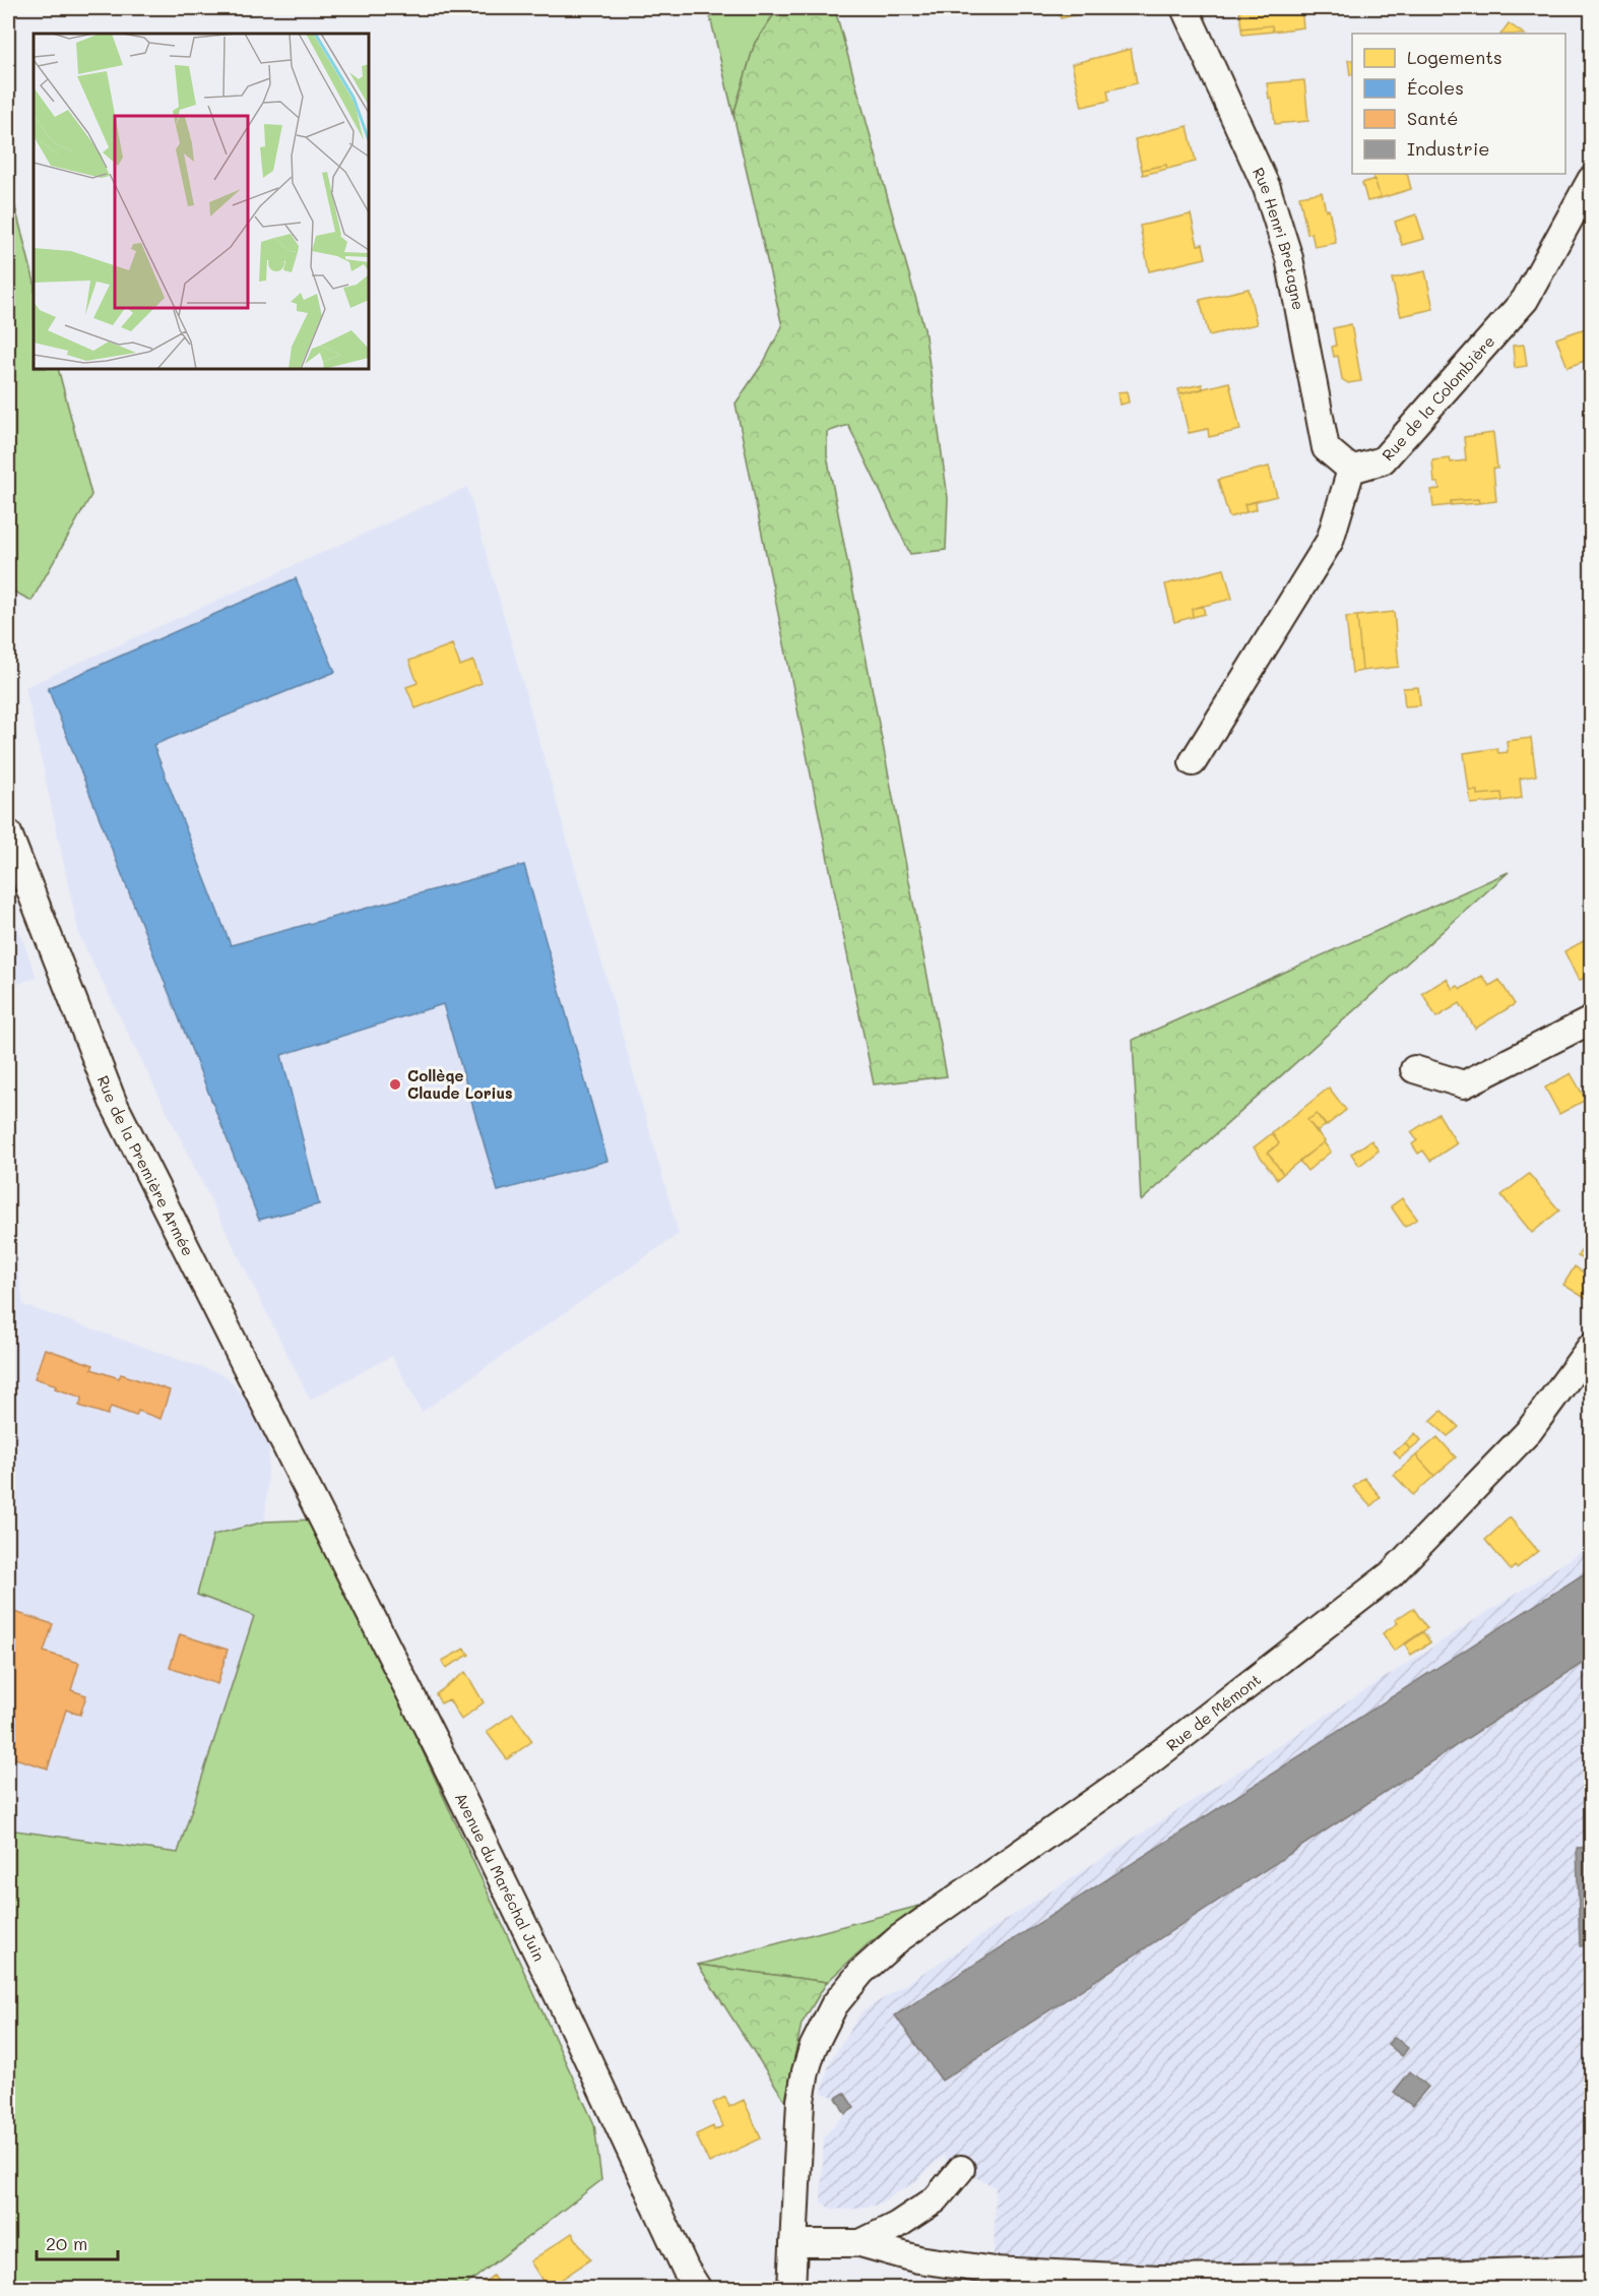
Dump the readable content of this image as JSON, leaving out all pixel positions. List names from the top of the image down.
{
  "streets": {
    "street": [
      "Rue Henri Bretagne",
      "Rue de la Colombière",
      "Rue de la Première Armée",
      "Rue de Mémont",
      "Avenue du Maréchal Juin"
    ]
  },
  "crossings": [
    ["Rue Henri Bretagne", "Rue de la Colombière"],
    ["Rue de la Première Armée", "Avenue du Maréchal Juin"]
  ],
  "places": ["Collège Claude Lorius"],
  "legend": [
    "Logements",
    "Écoles",
    "Santé",
    "Industrie"
  ],
  "scale_bar": "20 m"
}
